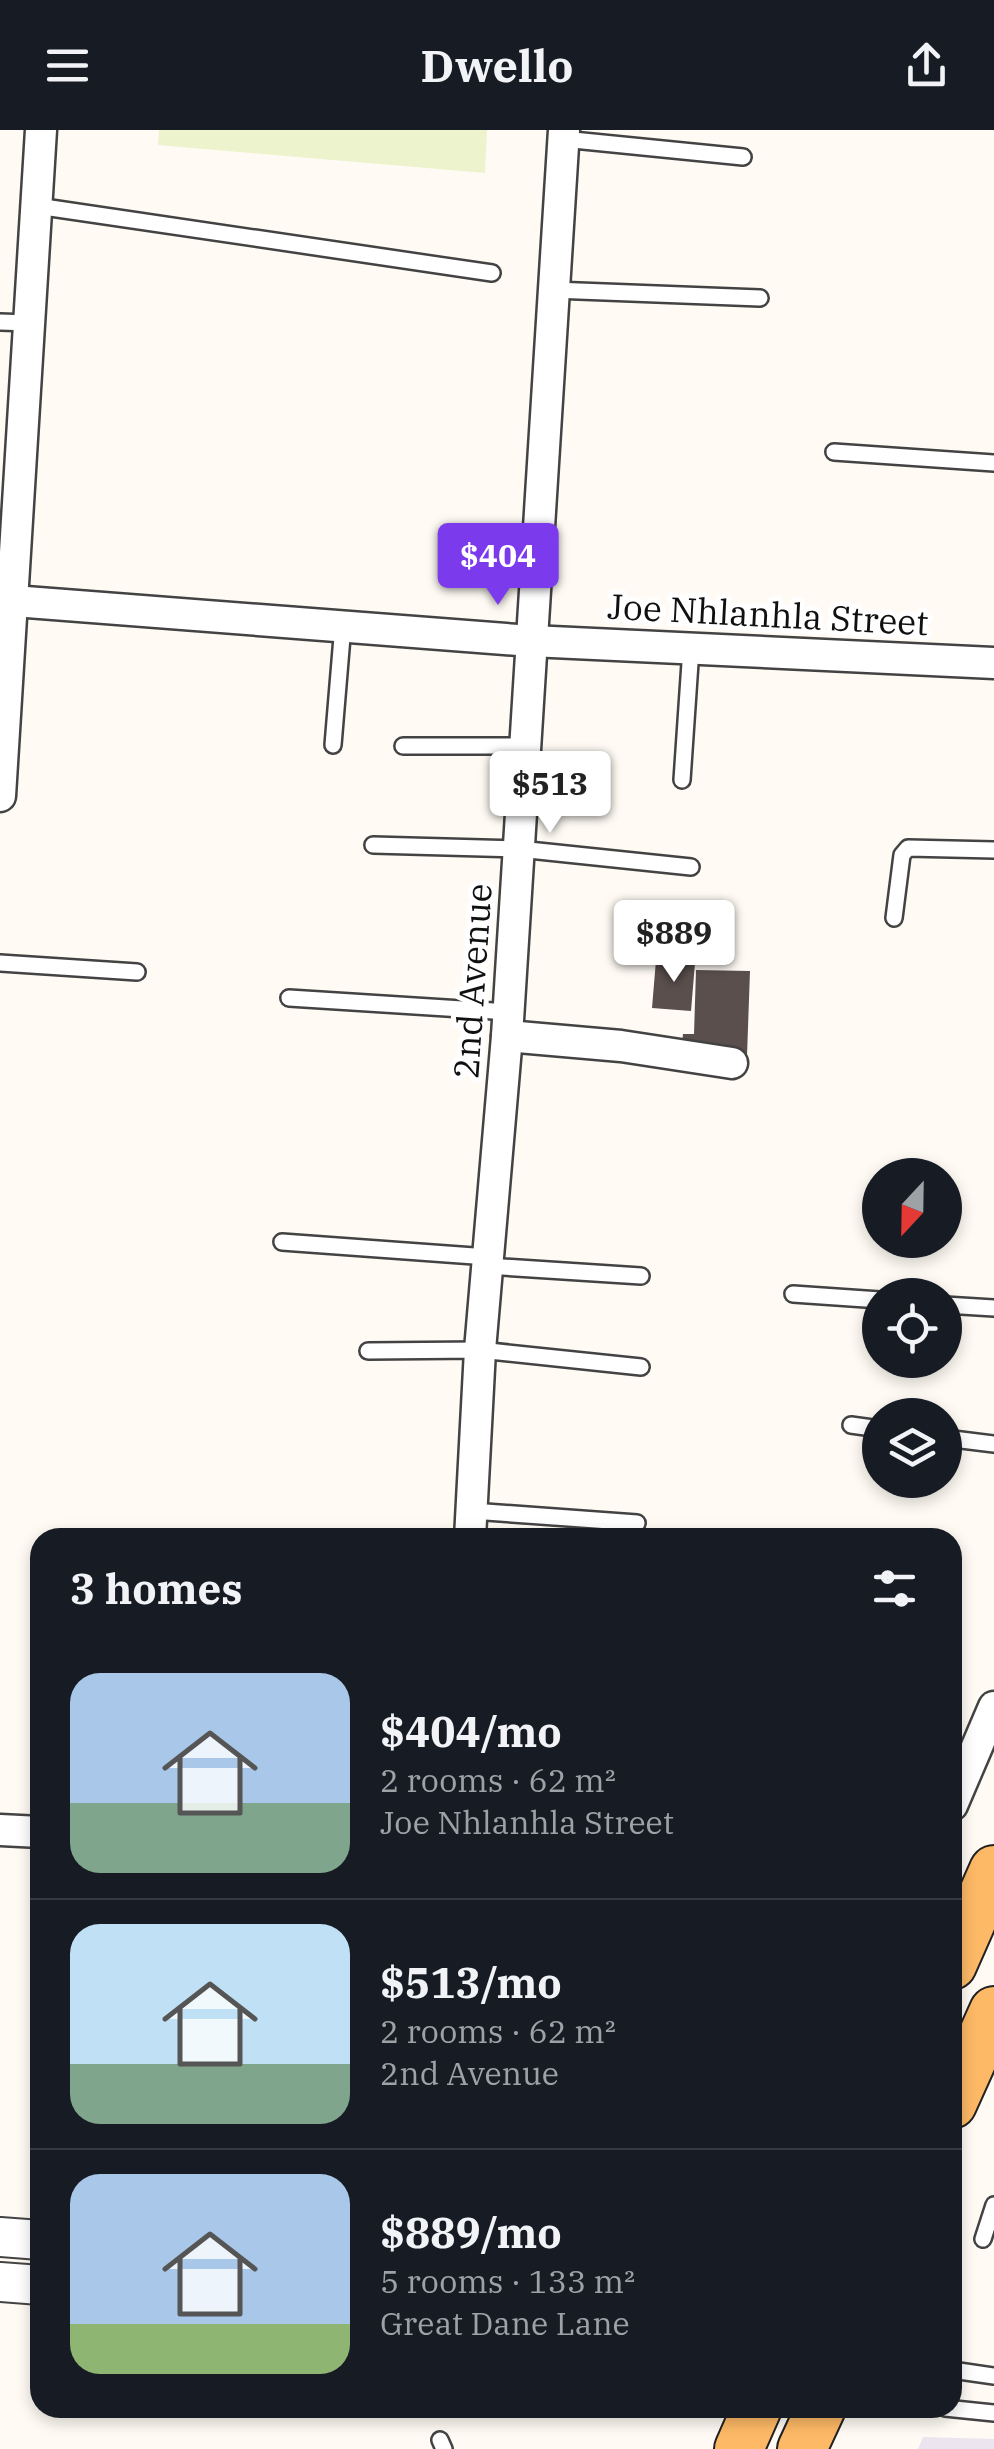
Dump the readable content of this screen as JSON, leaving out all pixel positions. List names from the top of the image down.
{
  "streets": {
    "street": ["Joe Nhlanhla Street", "2nd Avenue"]
  },
  "crossings": [
    ["Joe Nhlanhla Street", "2nd Avenue"]
  ],
  "north": "bottom",
  "page": {
    "header": "Dwello",
    "price": ["$404", "$513", "$889"],
    "heading": "3 homes",
    "list": [
      {
        "name": "$404/mo",
        "note": "2 rooms · 62 m² · Joe Nhlanhla Street"
      },
      {
        "name": "$513/mo",
        "note": "2 rooms · 62 m² · 2nd Avenue"
      },
      {
        "name": "$889/mo",
        "note": "5 rooms · 133 m² · Great Dane Lane"
      }
    ]
  }
}
